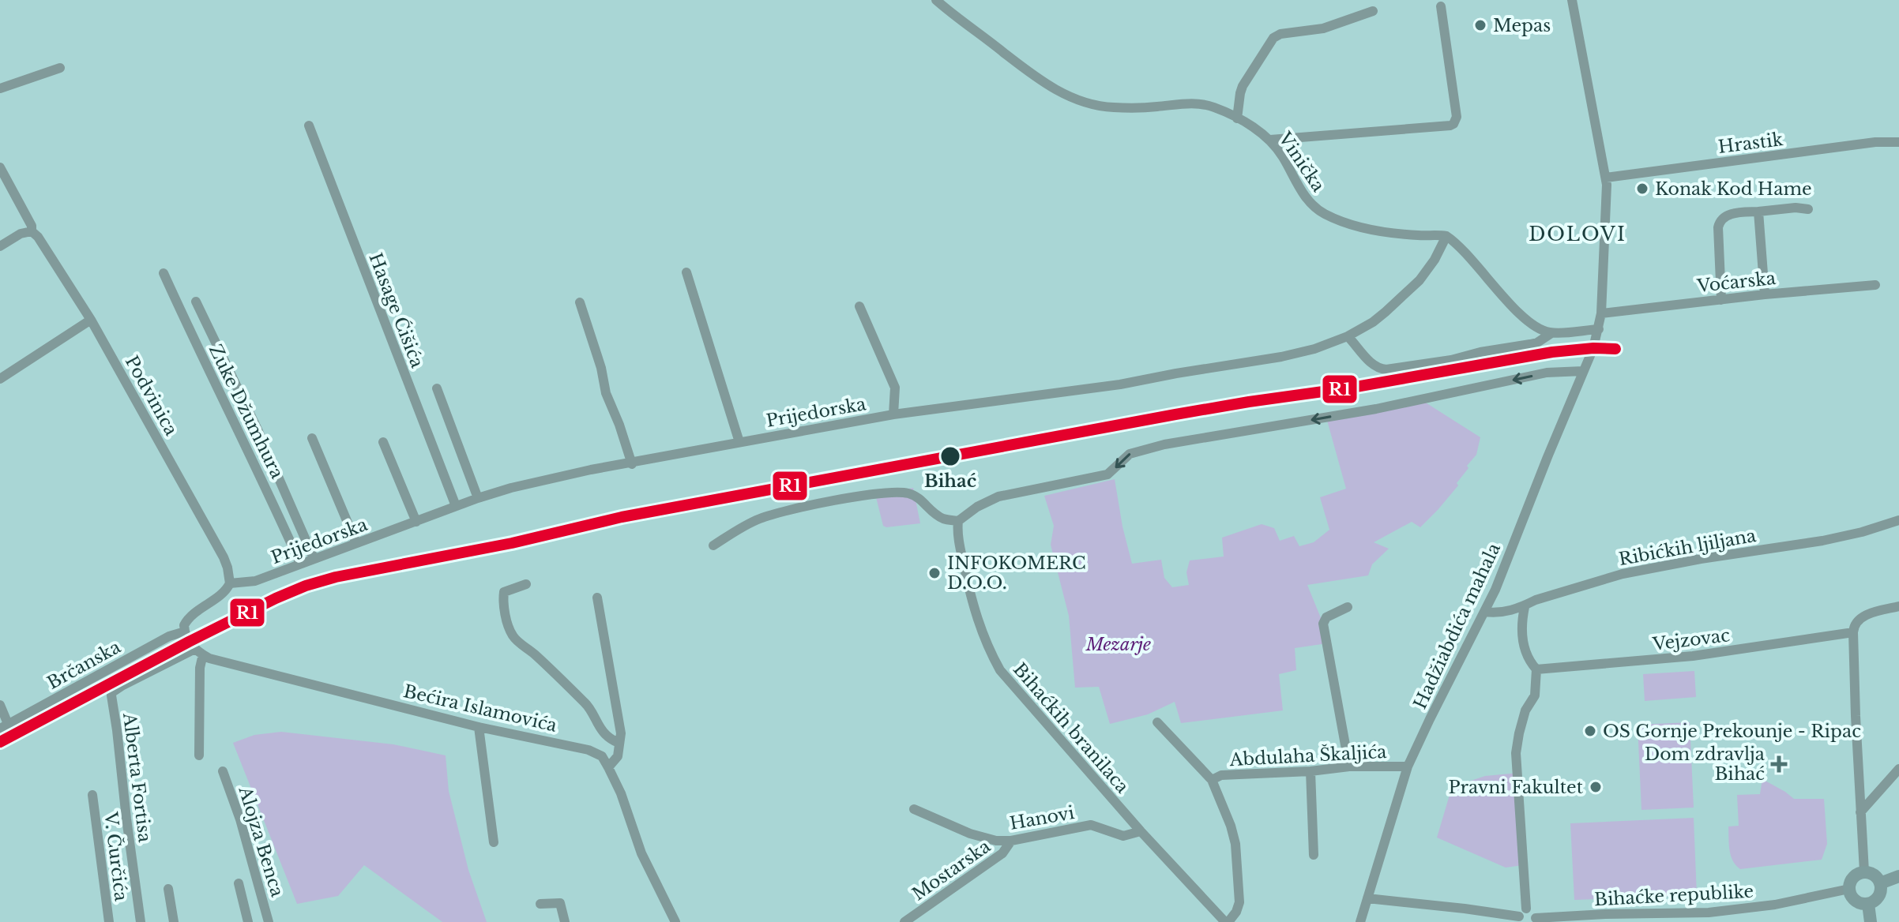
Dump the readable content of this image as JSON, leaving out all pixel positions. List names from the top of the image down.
{
  "streets": {
    "street": [
      "Hrastik",
      "Vinička",
      "Voćarska",
      "Hasage Ćišića",
      "Podvinica",
      "Zuke Džumhura",
      "Prijedorska",
      "Ribićkih ljiljana",
      "Hadžiabdića mahala",
      "Vejzovac",
      "Brčanska",
      "Bećira Islamovića",
      "Bihaćkih branilaca",
      "Abdulaha Škaljića",
      "Alberta Fortisa",
      "Hanovi",
      "Alojza Benca",
      "V. Čurčića",
      "Mostarska",
      "Bihaćke republike"
    ]
  },
  "crossings": [
    ["Hrastik", "Hadžiabdića mahala"],
    ["Vinička", "Prijedorska"],
    ["Voćarska", "Hadžiabdića mahala"],
    ["Hasage Ćišića", "Prijedorska"],
    ["Podvinica", "Prijedorska"],
    ["Zuke Džumhura", "Prijedorska"],
    ["Ribićkih ljiljana", "Hadžiabdića mahala"],
    ["Hadžiabdića mahala", "Abdulaha Škaljića"],
    ["Bećira Islamovića", "Alberta Fortisa"],
    ["Bihaćkih branilaca", "Hanovi"],
    ["Hanovi", "Mostarska"]
  ],
  "districts": ["DOLOVI"],
  "parks": ["Mezarje"],
  "places": {
    "other": [
      "Mepas",
      "Konak Kod Hame",
      "Bihać",
      "INFOKOMERC D.O.O.",
      "OS Gornje Prekounje - Ripac",
      "Pravni Fakultet"
    ],
    "health": ["Dom zdravlja Bihać"]
  },
  "lines": ["transit line R1"]
}
